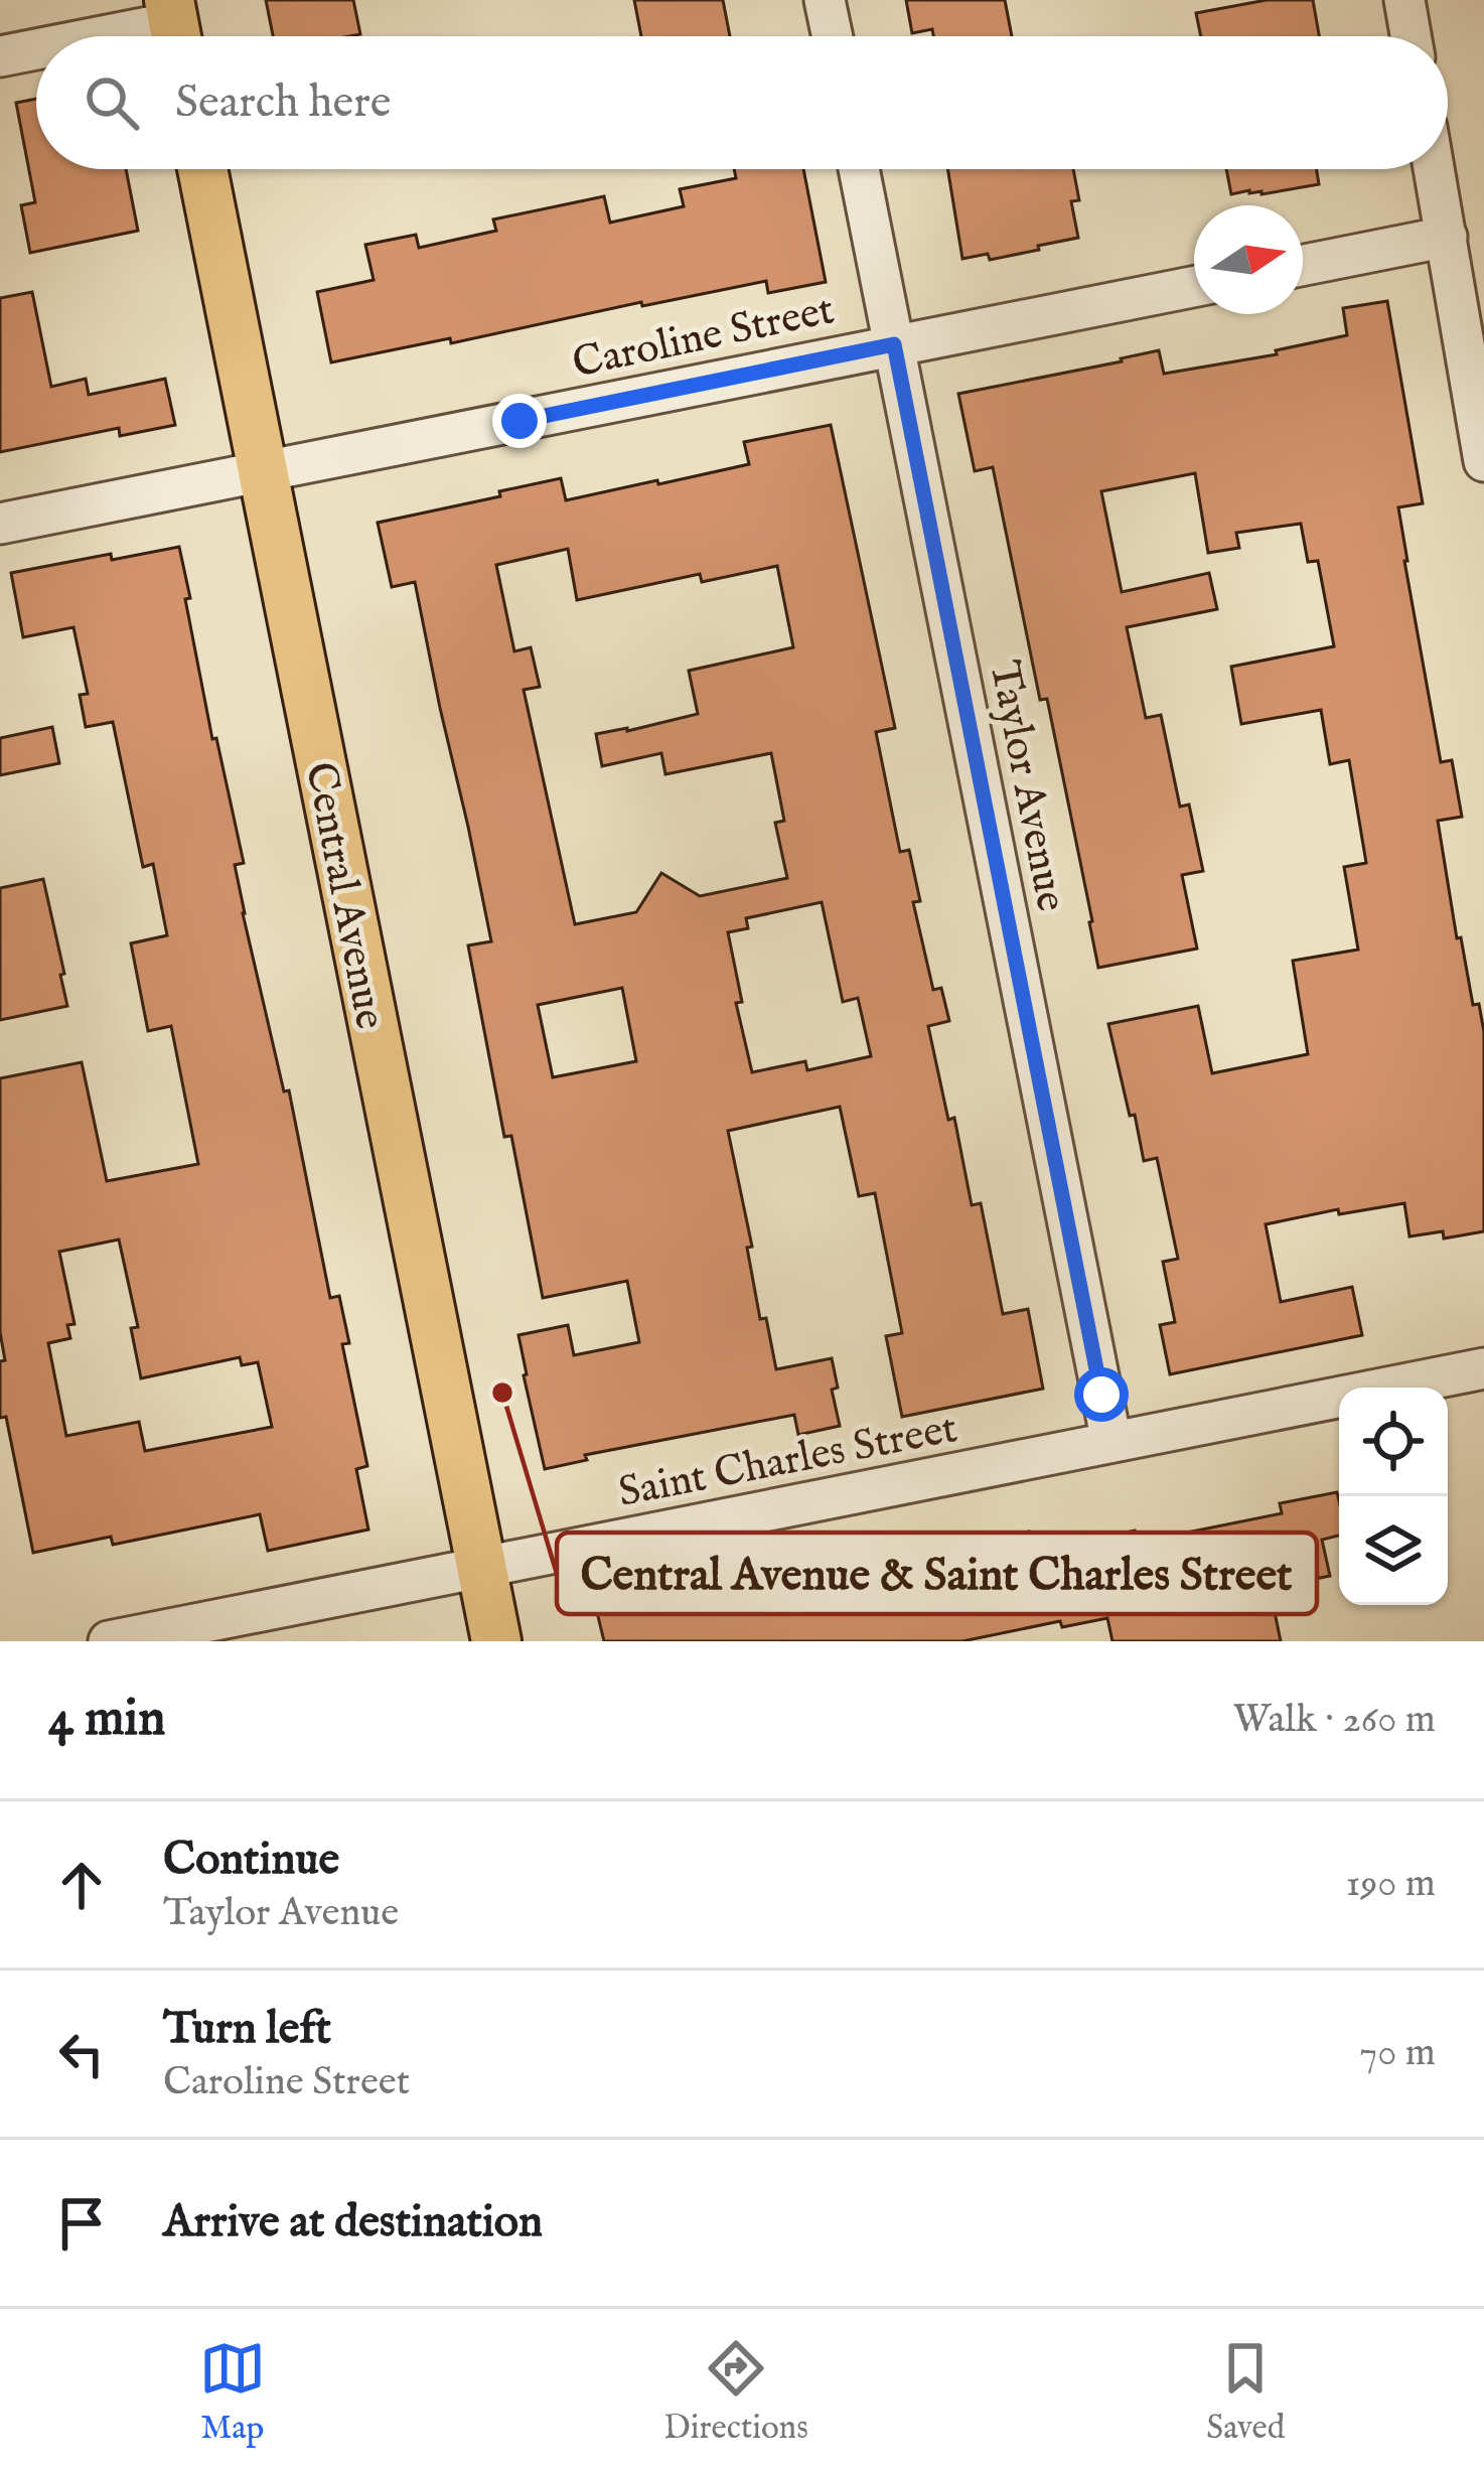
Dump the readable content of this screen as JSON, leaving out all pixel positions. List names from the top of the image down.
{
  "streets": {
    "main road": ["Central Avenue"],
    "street": ["Caroline Street", "Taylor Avenue", "Saint Charles Street"]
  },
  "crossings": [
    ["Caroline Street", "Taylor Avenue"],
    ["Caroline Street", "Central Avenue"],
    ["Taylor Avenue", "Saint Charles Street"],
    ["Central Avenue", "Saint Charles Street"]
  ],
  "places": ["Central Avenue & Saint Charles Street"],
  "north": "right",
  "page": {
    "search": "Search here",
    "heading": ["4 min", "Walk · 260 m"],
    "list": [
      ["Continue", "Taylor Avenue", "190 m"],
      ["Turn left", "Caroline Street", "70 m"],
      "Arrive at destination"
    ],
    "nav": ["Map", "Directions", "Saved"]
  }
}
